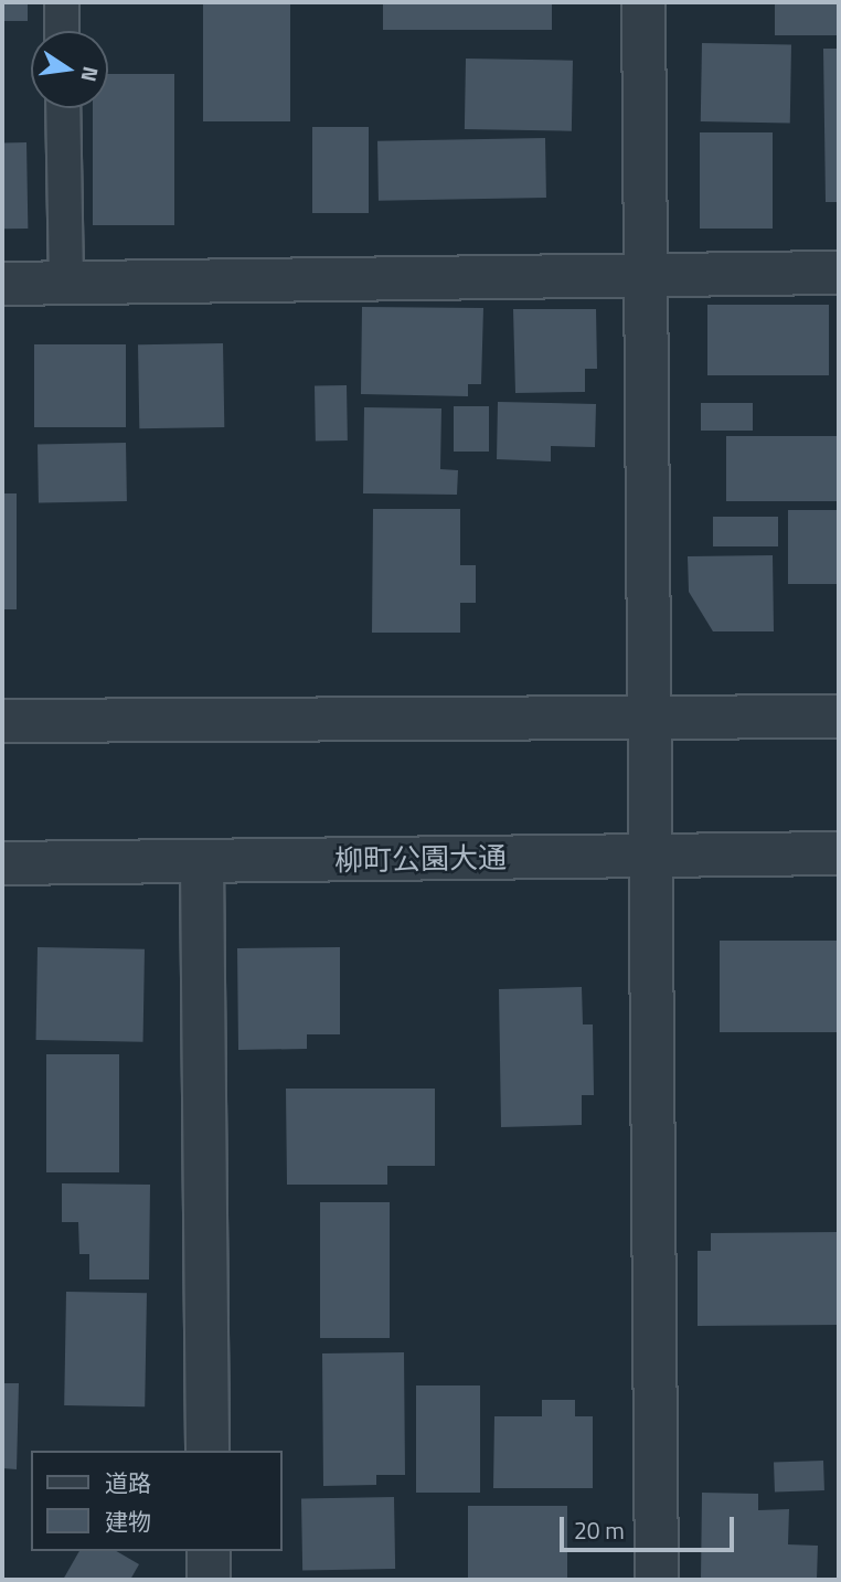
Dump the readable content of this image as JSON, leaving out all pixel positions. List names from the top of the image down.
{
  "streets": {
    "street": ["柳町公園大通"]
  },
  "legend": ["道路", "建物"],
  "scale_bar": "20 m",
  "north": "right"
}
